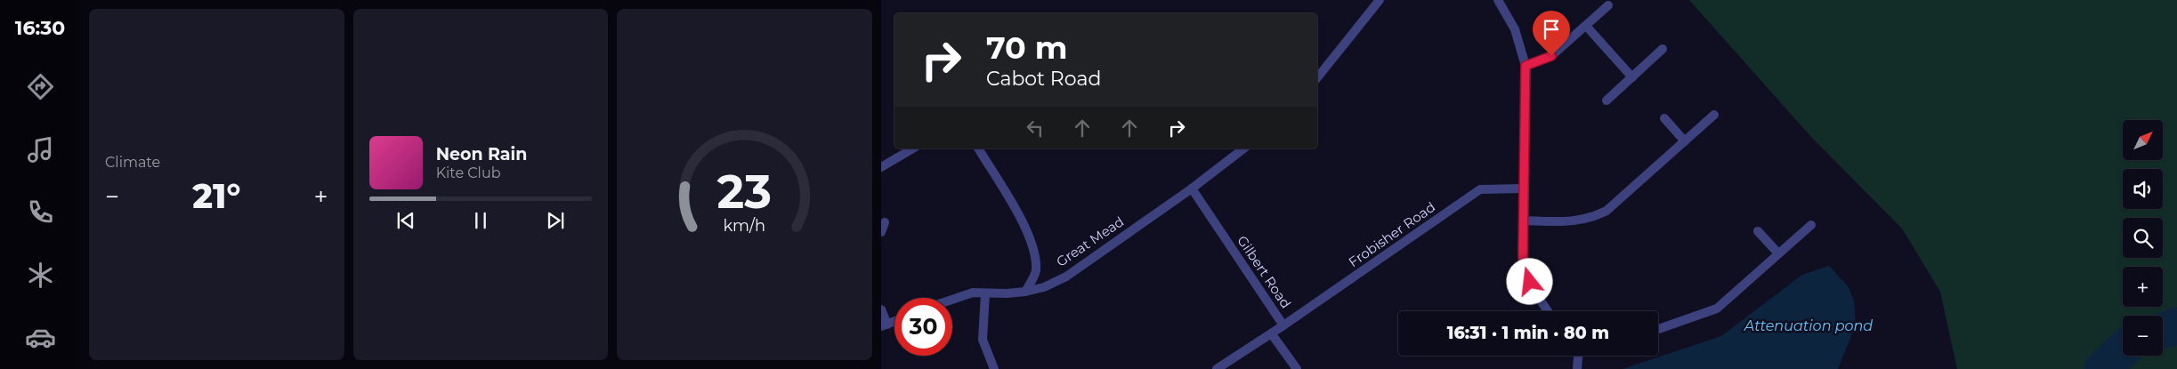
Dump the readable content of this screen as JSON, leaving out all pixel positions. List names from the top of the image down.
{
  "streets": {
    "street": ["Frobisher Road", "Great Mead", "Gilbert Road"]
  },
  "crossings": [
    ["Frobisher Road", "Gilbert Road"],
    ["Great Mead", "Gilbert Road"]
  ],
  "water": ["Attenuation pond"],
  "north": "top right",
  "page": {
    "tabs": "16:30",
    "tile": "Climate",
    "turn": ["70 m", "Cabot Road"],
    "map_buttons": ["+", "−"],
    "song": ["Neon Rain", "Kite Club"],
    "heat": ["−", "21°", "+"],
    "limit": "30",
    "trip": "16:31 · 1 min · 80 m",
    "gauge": ["23", "km/h"]
  }
}
